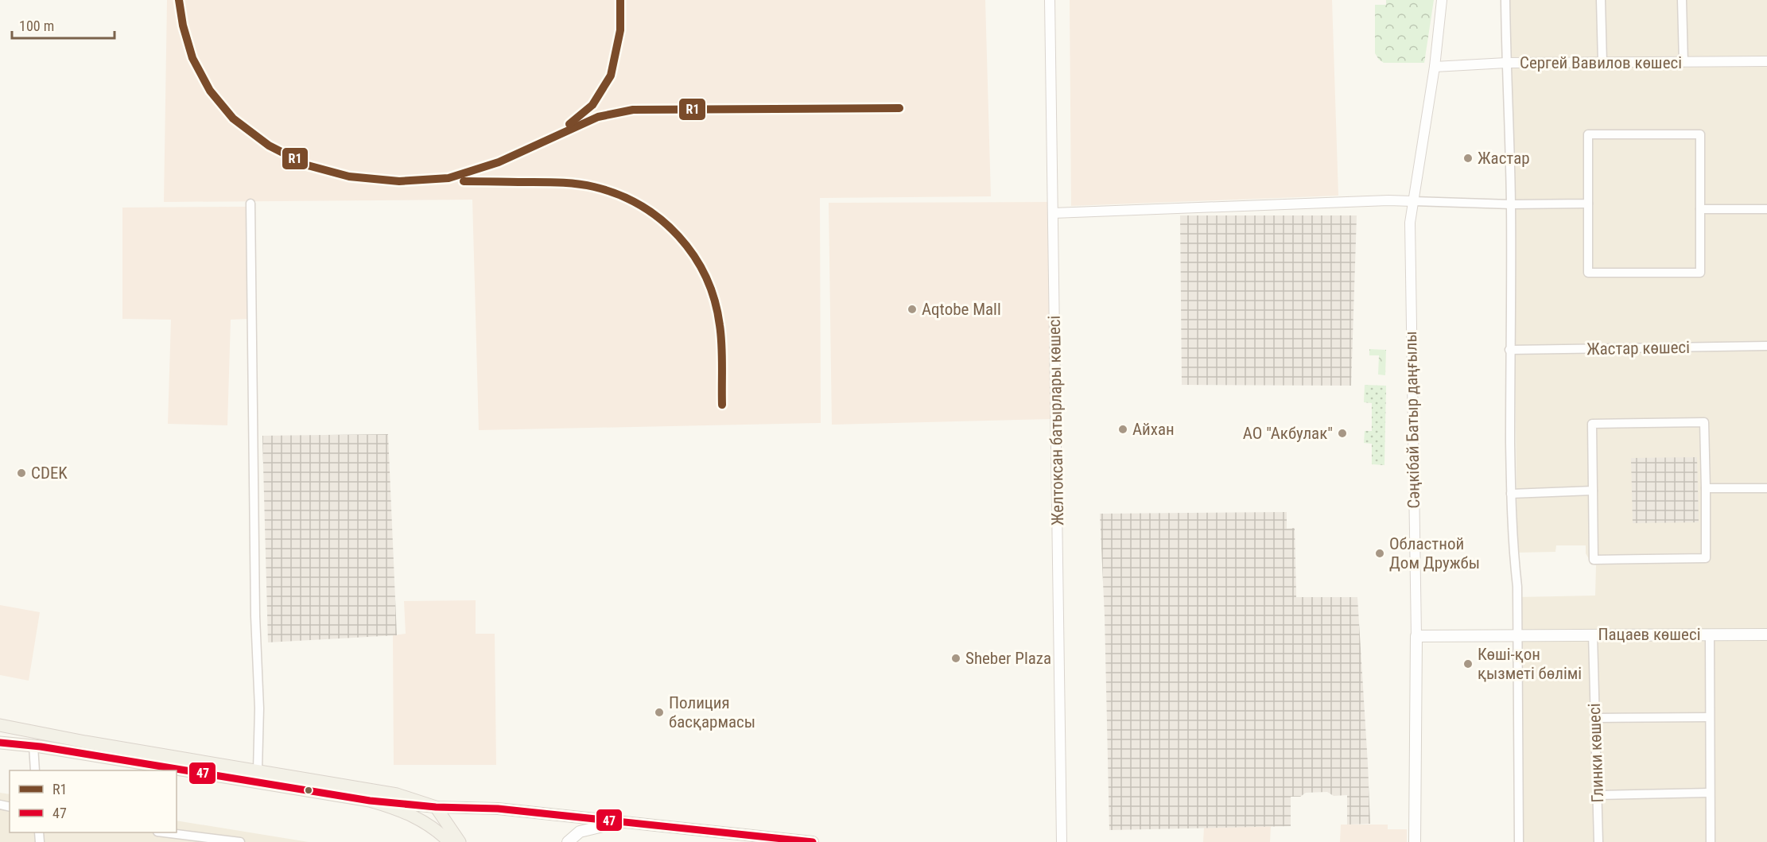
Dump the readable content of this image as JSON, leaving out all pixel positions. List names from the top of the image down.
{
  "streets": {
    "main road": ["Сәңкібай Батыр даңғылы", "Пацаев көшесі"],
    "street": [
      "Сергей Вавилов көшесі",
      "Жастар көшесі",
      "Желтоксан батырлары көшесі",
      "Глинки көшесі"
    ]
  },
  "crossings": [
    ["Сергей Вавилов көшесі", "Сәңкібай Батыр даңғылы"],
    ["Сәңкібай Батыр даңғылы", "Пацаев көшесі"],
    ["Пацаев көшесі", "Глинки көшесі"]
  ],
  "places": [
    "Жастар",
    "Aqtobe Mall",
    "Айхан",
    "АО \"Акбулак\"",
    "CDEK",
    "Областной Дом Дружбы",
    "Sheber Plaza",
    "Көші-қон қызметі бөлімі",
    "Полиция басқармасы"
  ],
  "lines": ["transit line R1", "transit line 47"],
  "legend": ["R1", "47"],
  "scale_bar": "100 m"
}
